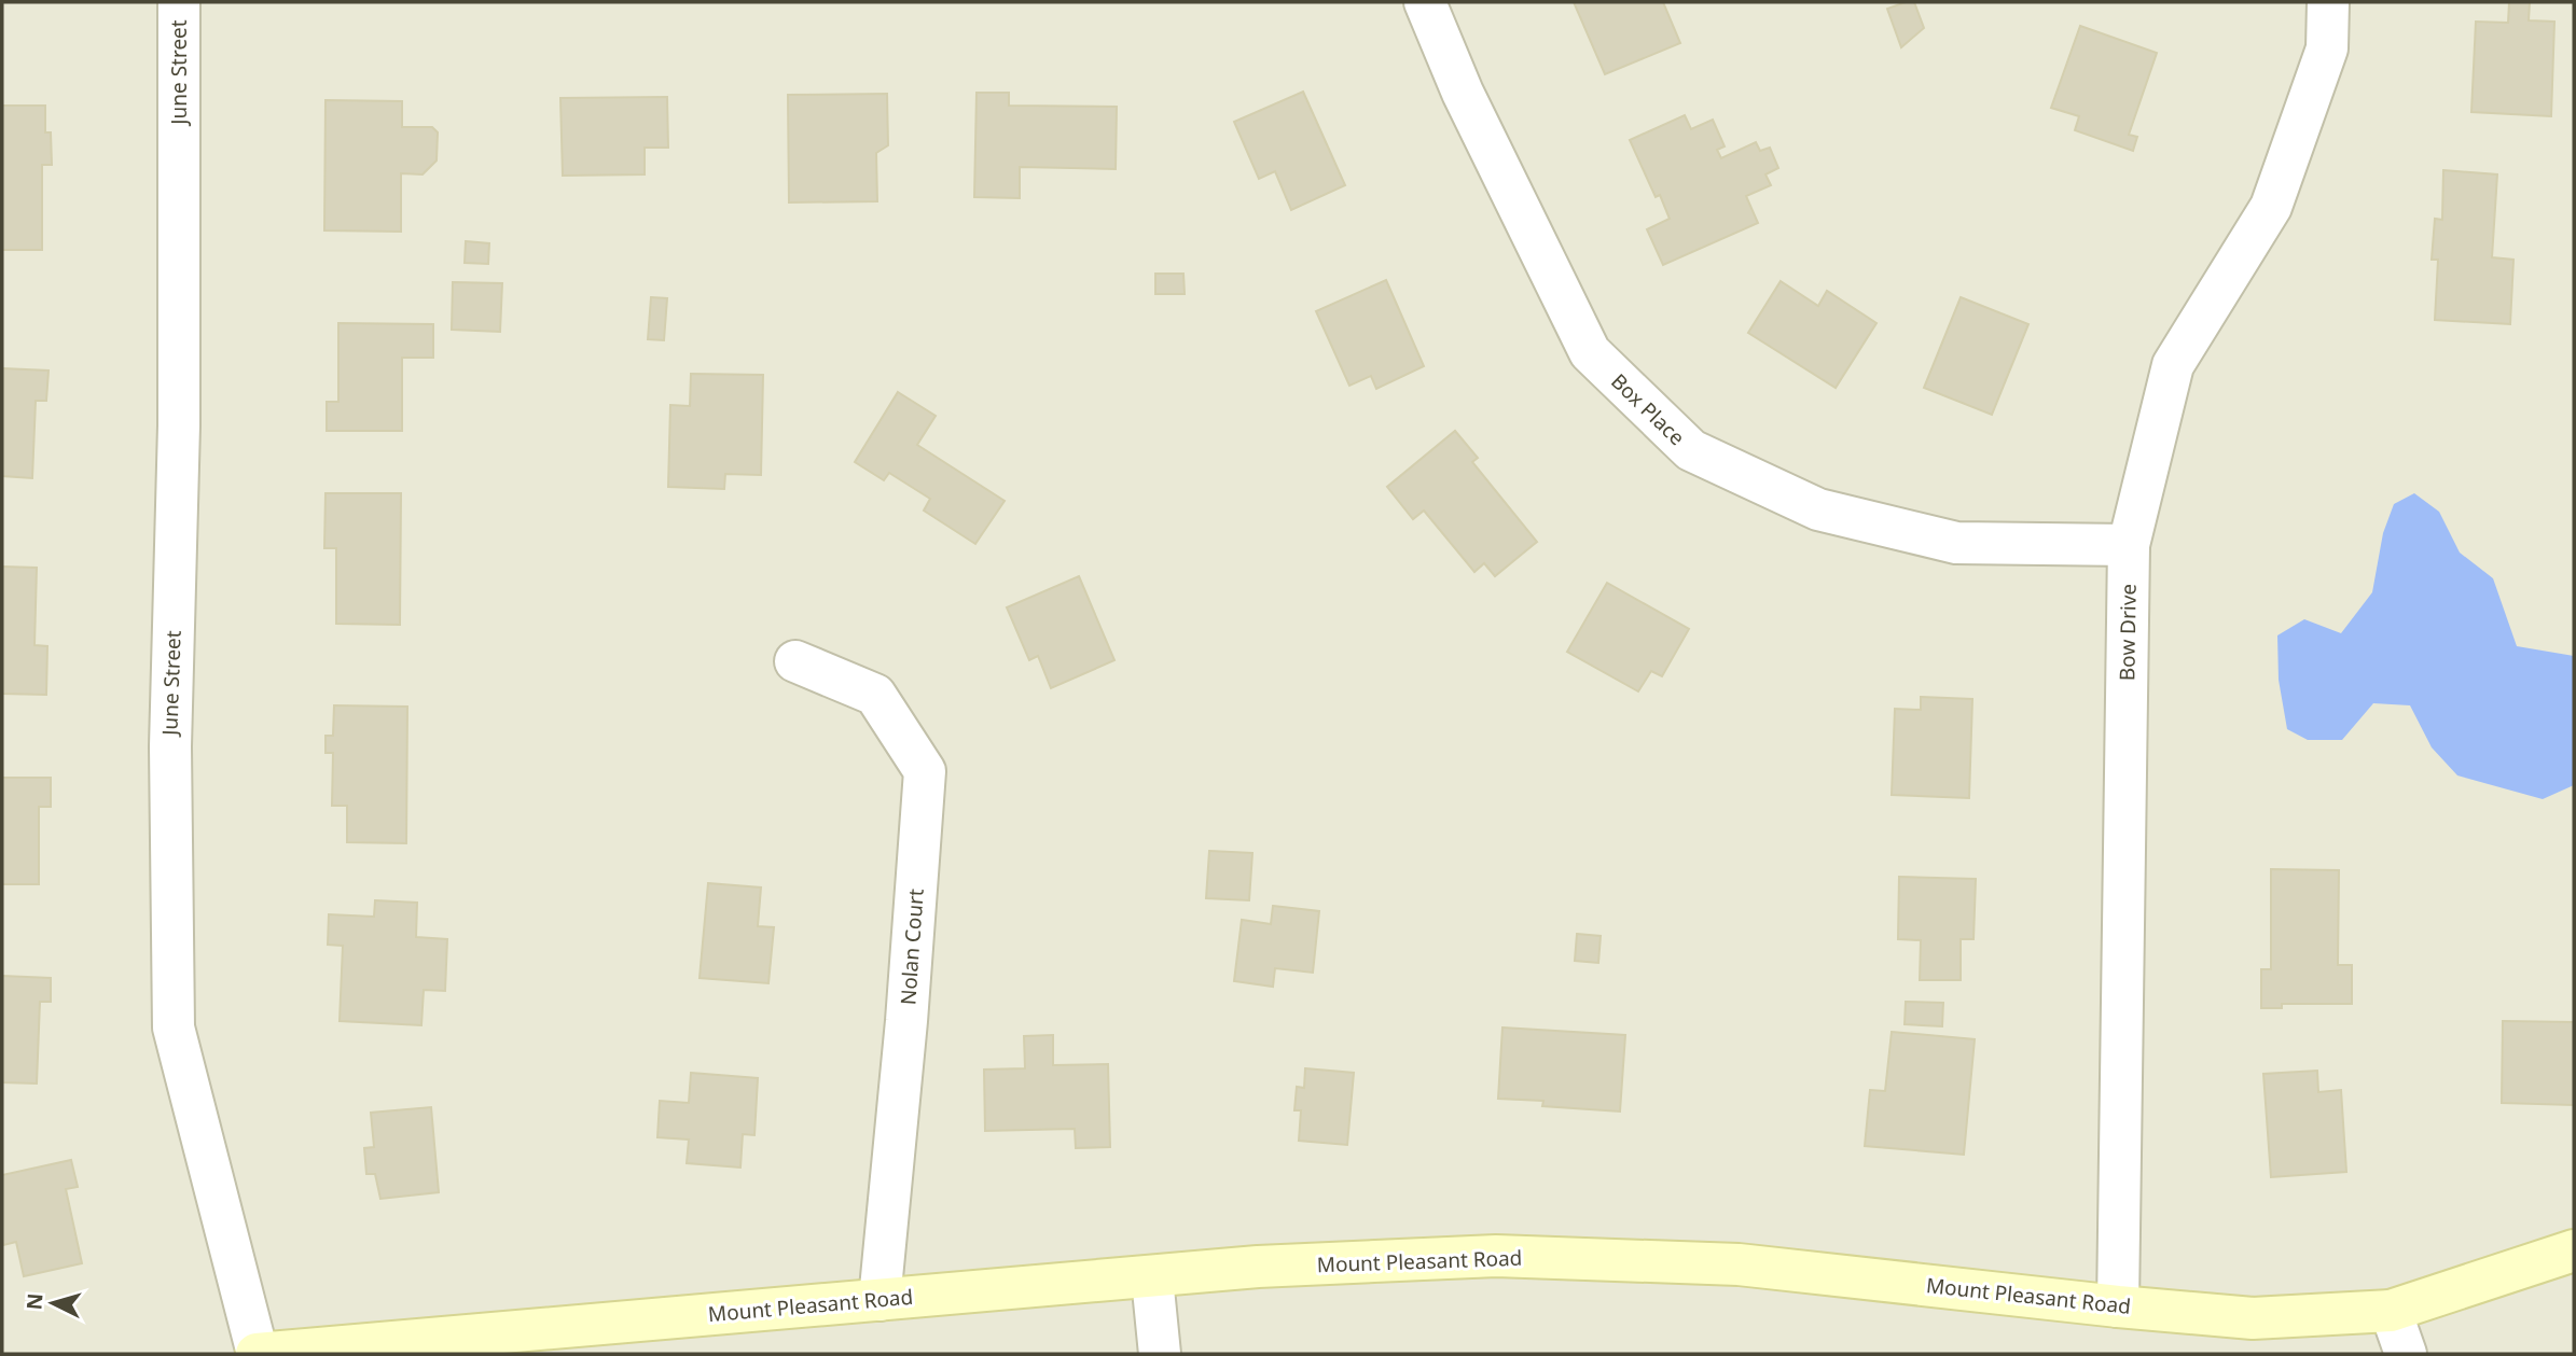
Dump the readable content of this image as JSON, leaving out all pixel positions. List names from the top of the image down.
{
  "streets": {
    "street": [
      "June Street",
      "Box Place",
      "Bow Drive",
      "Nolan Court",
      "Mount Pleasant Road"
    ]
  },
  "crossings": [
    ["June Street", "Mount Pleasant Road"],
    ["Box Place", "Bow Drive"],
    ["Bow Drive", "Mount Pleasant Road"],
    ["Nolan Court", "Mount Pleasant Road"]
  ],
  "north": "left"
}
